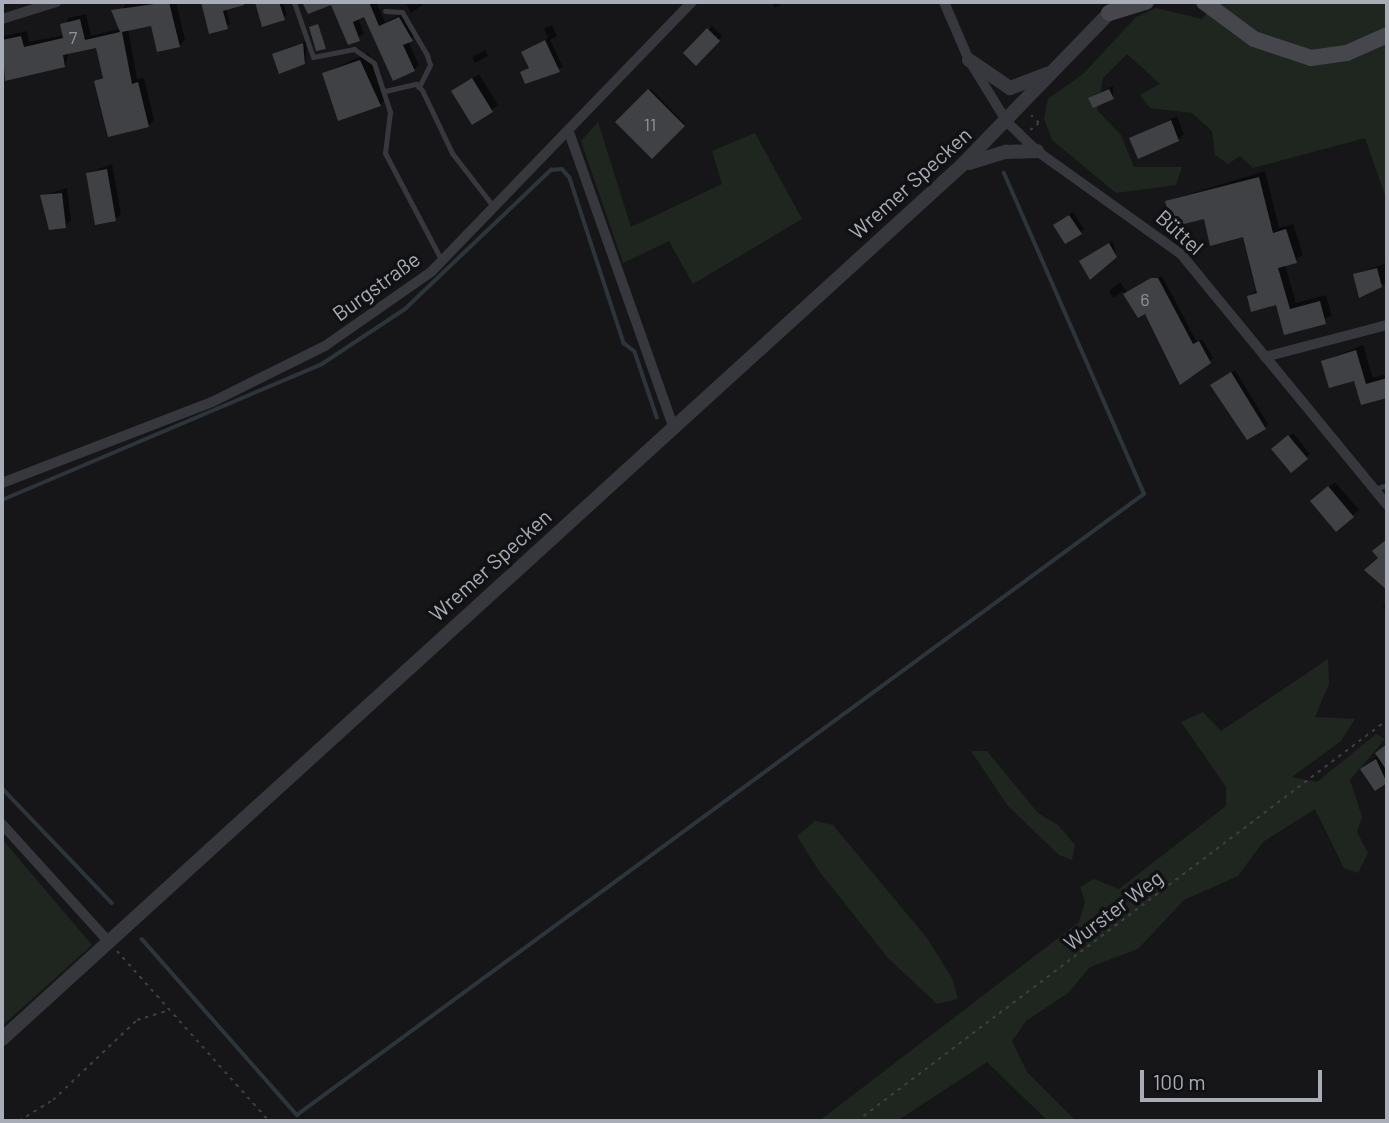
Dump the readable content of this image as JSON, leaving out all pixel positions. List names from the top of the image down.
{
  "streets": {
    "street": ["Wremer Specken", "Büttel", "Burgstraße"],
    "path": ["Wurster Weg"]
  },
  "crossings": [
    ["Wremer Specken", "Büttel"]
  ],
  "house_numbers": ["7", "11", "6"],
  "scale_bar": "100 m"
}
